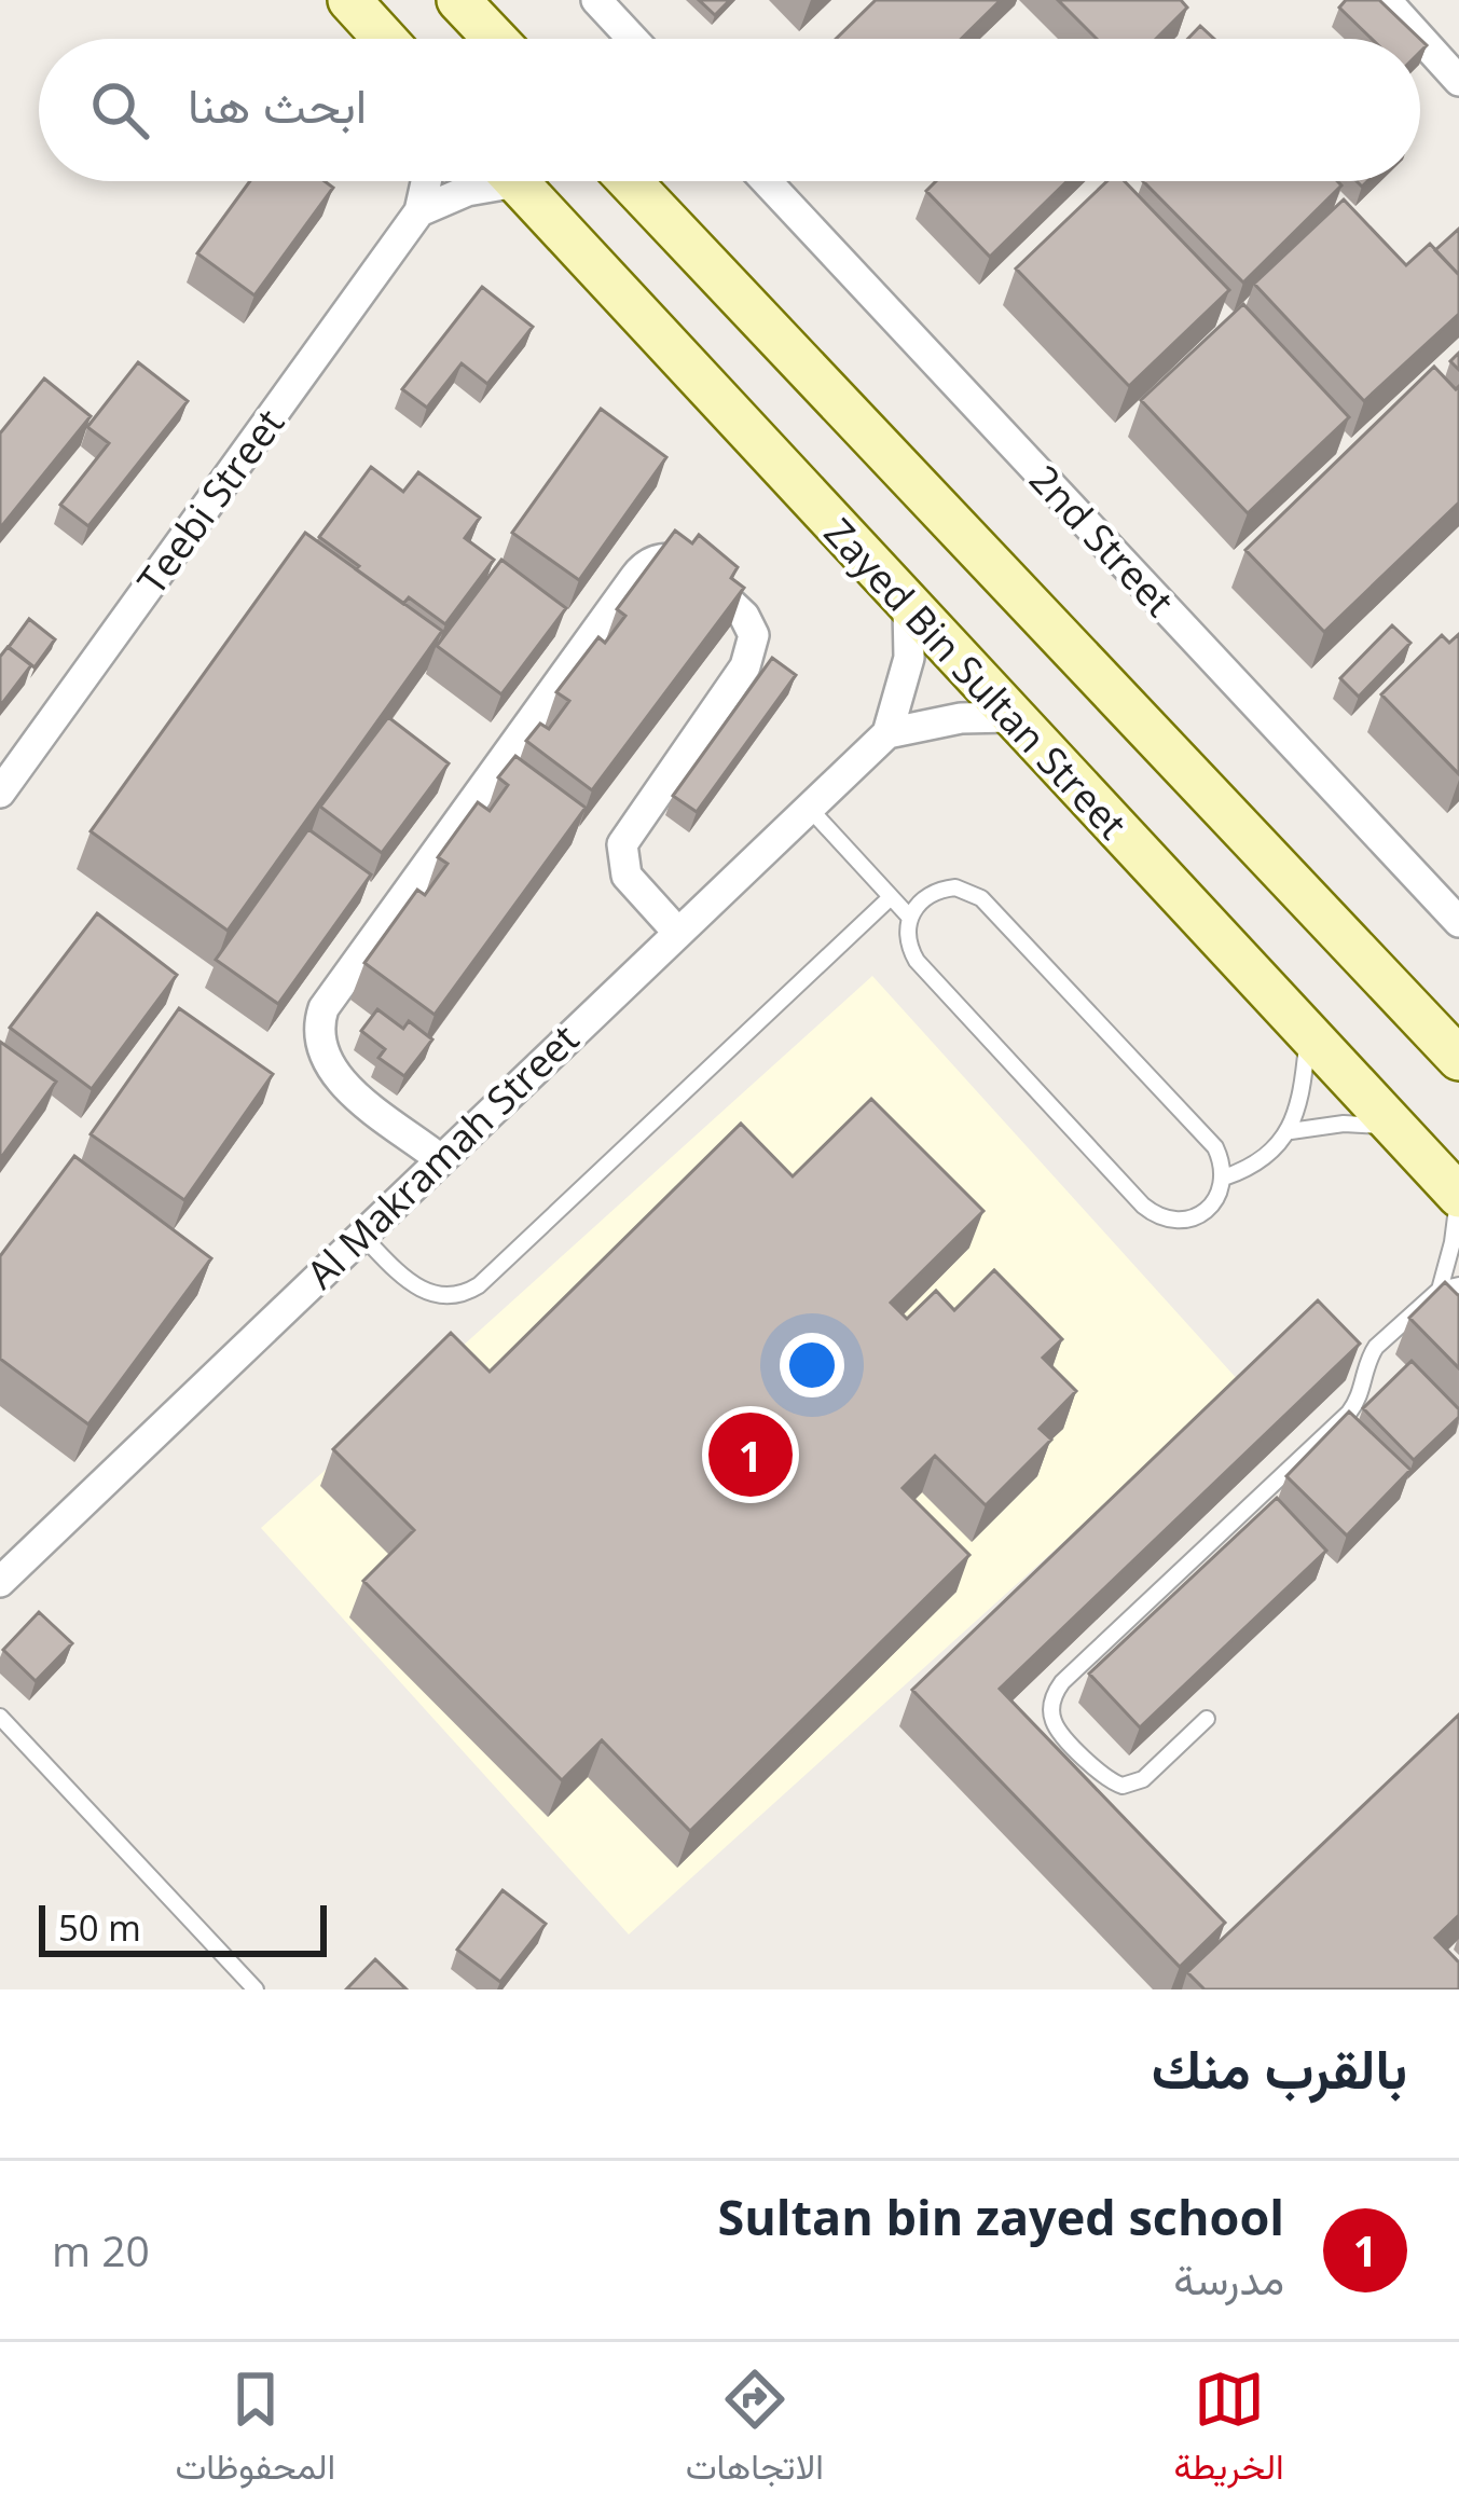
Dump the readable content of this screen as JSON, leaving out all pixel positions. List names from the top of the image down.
{
  "streets": {
    "main road": ["Zayed Bin Sultan Street"],
    "street": ["Teebi Street", "2nd Street", "Al Makramah Street"]
  },
  "crossings": [
    ["Zayed Bin Sultan Street", "Al Makramah Street"]
  ],
  "scale_bar": "50 m",
  "page": {
    "search": "ابحث هنا",
    "pins": "1",
    "scale": "50 m",
    "heading": "بالقرب منك",
    "list": [
      {
        "mark": "1",
        "name": "Sultan bin zayed school",
        "note": "مدرسة",
        "value": "20 m"
      }
    ],
    "nav": ["الخريطة", "الاتجاهات", "المحفوظات"]
  }
}
